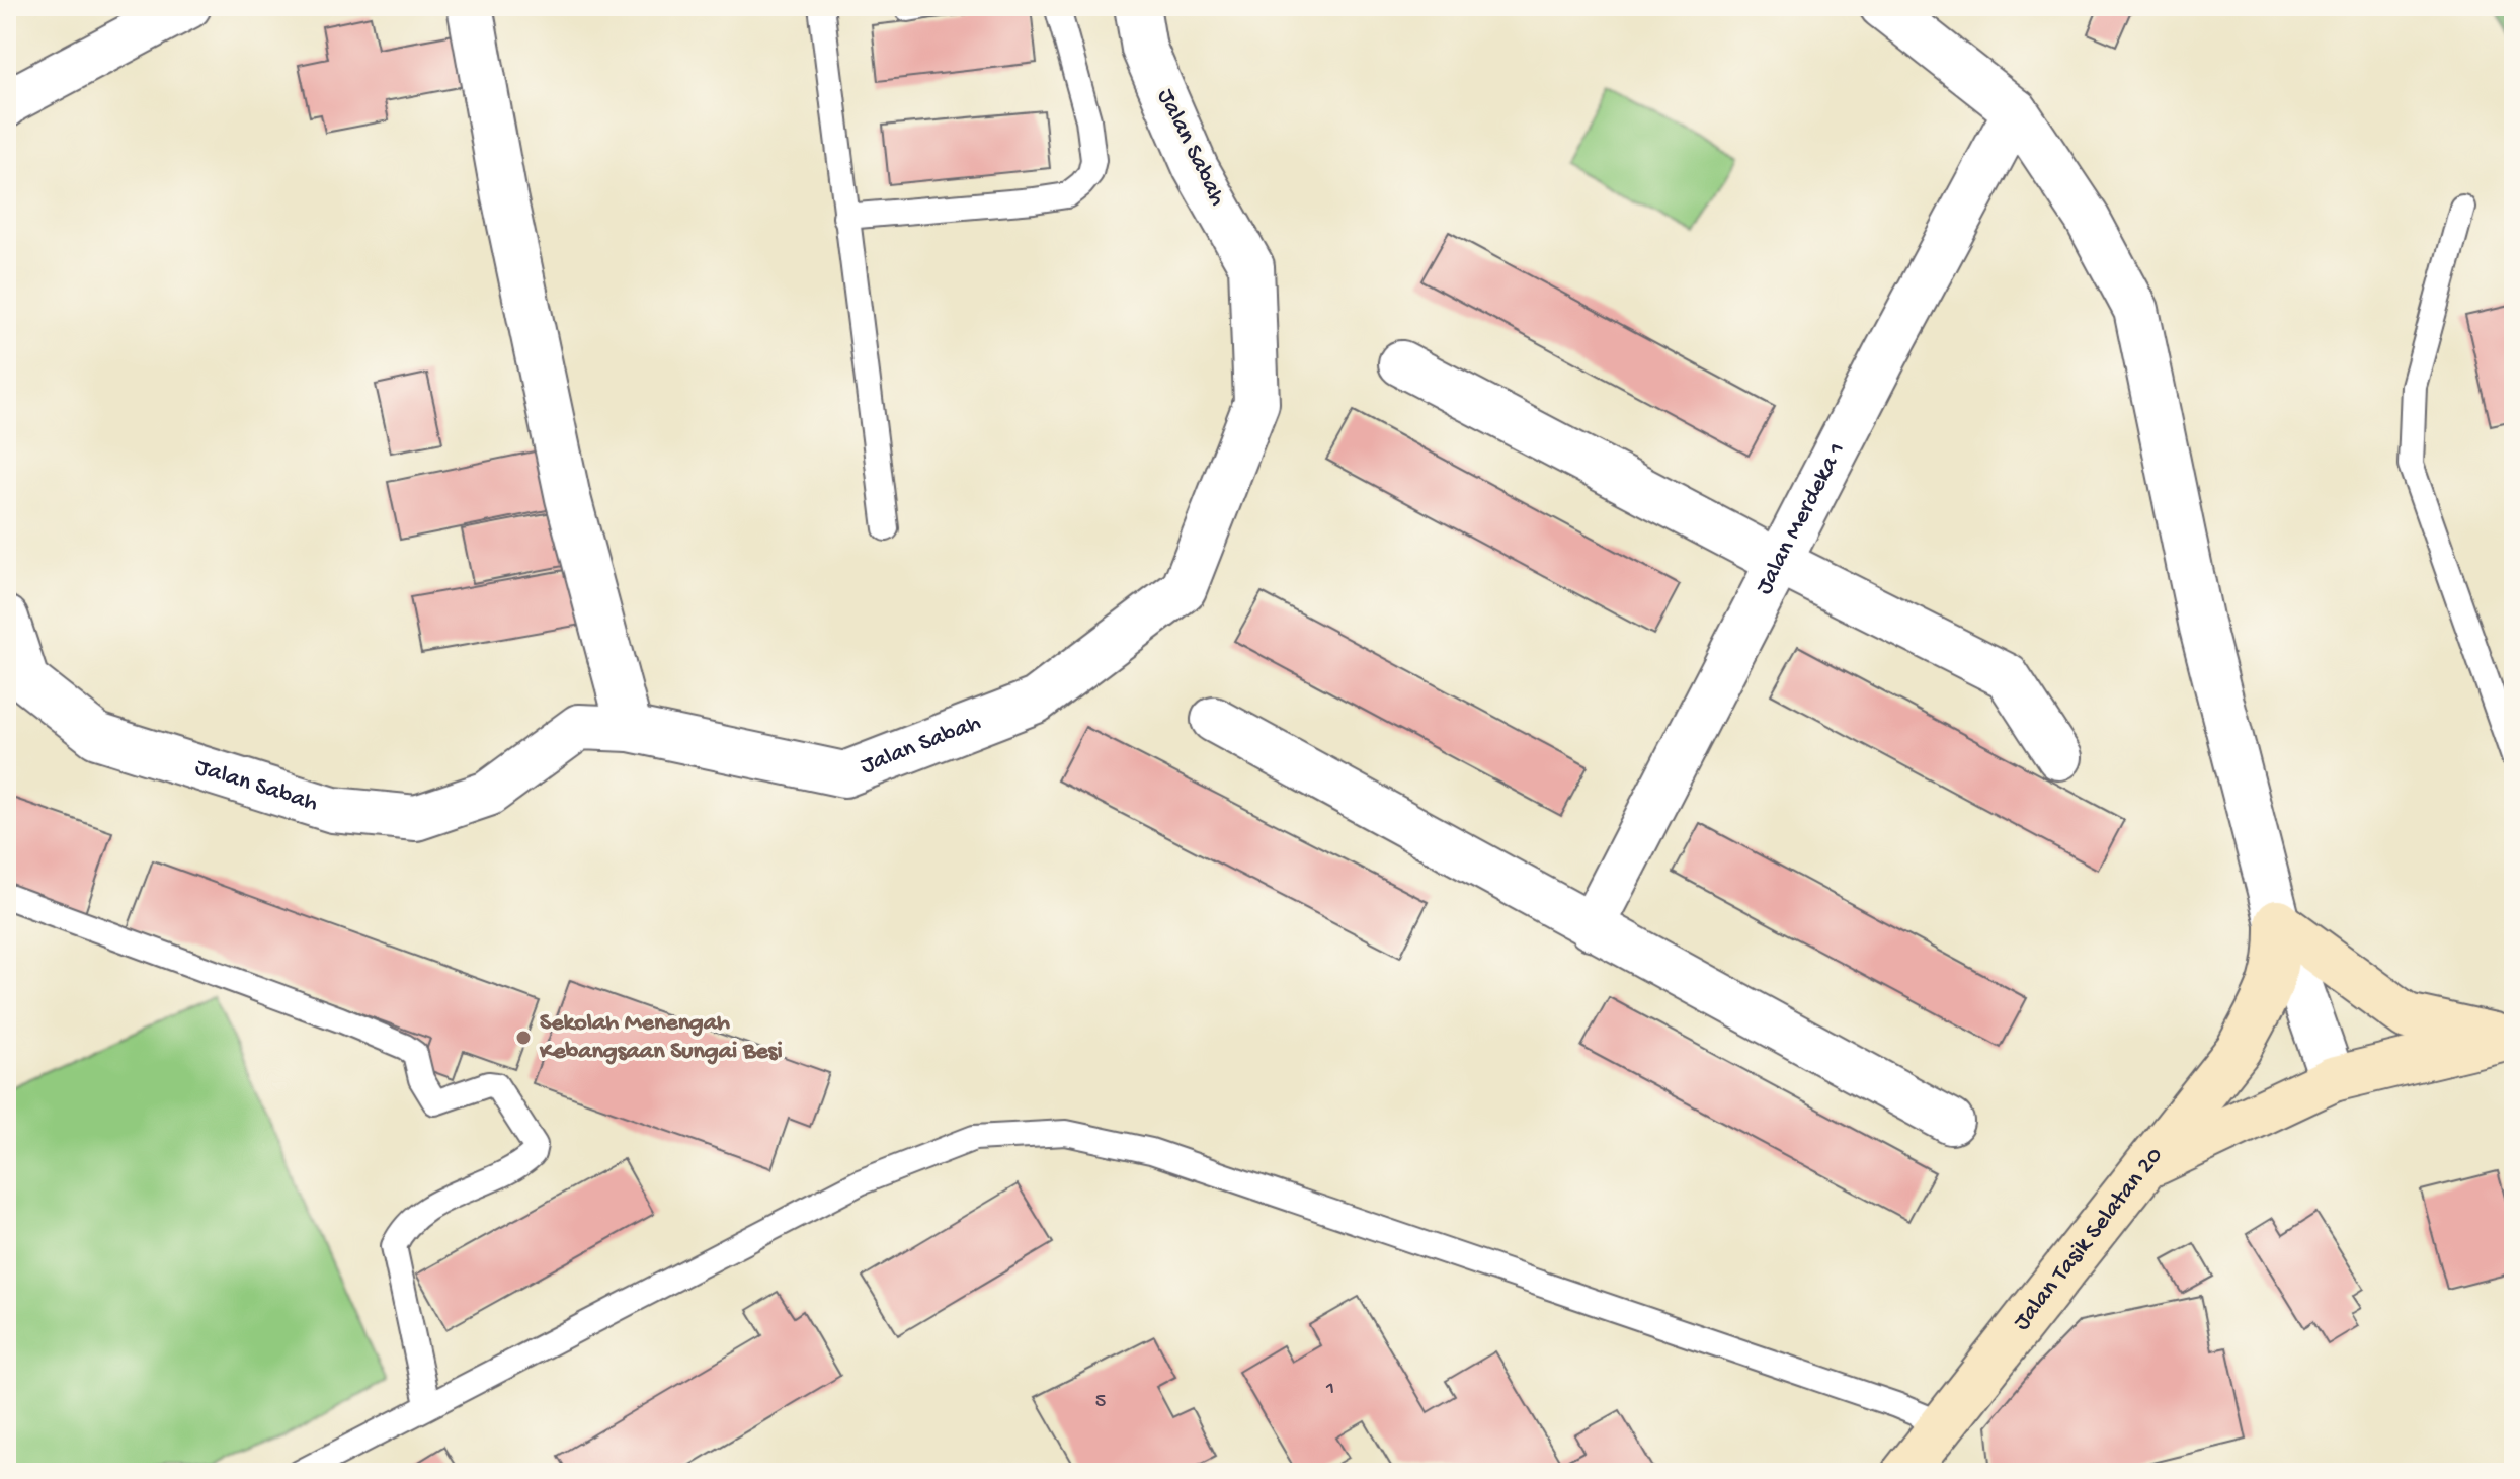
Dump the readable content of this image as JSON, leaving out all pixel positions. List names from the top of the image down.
{
  "streets": {
    "street": ["Jalan Sabah", "Jalan Merdeka 1", "Jalan Tasik Selatan 20"]
  },
  "places": ["Sekolah Menengah Kebangsaan Sungai Besi"],
  "house_numbers": ["1", "5"]
}
